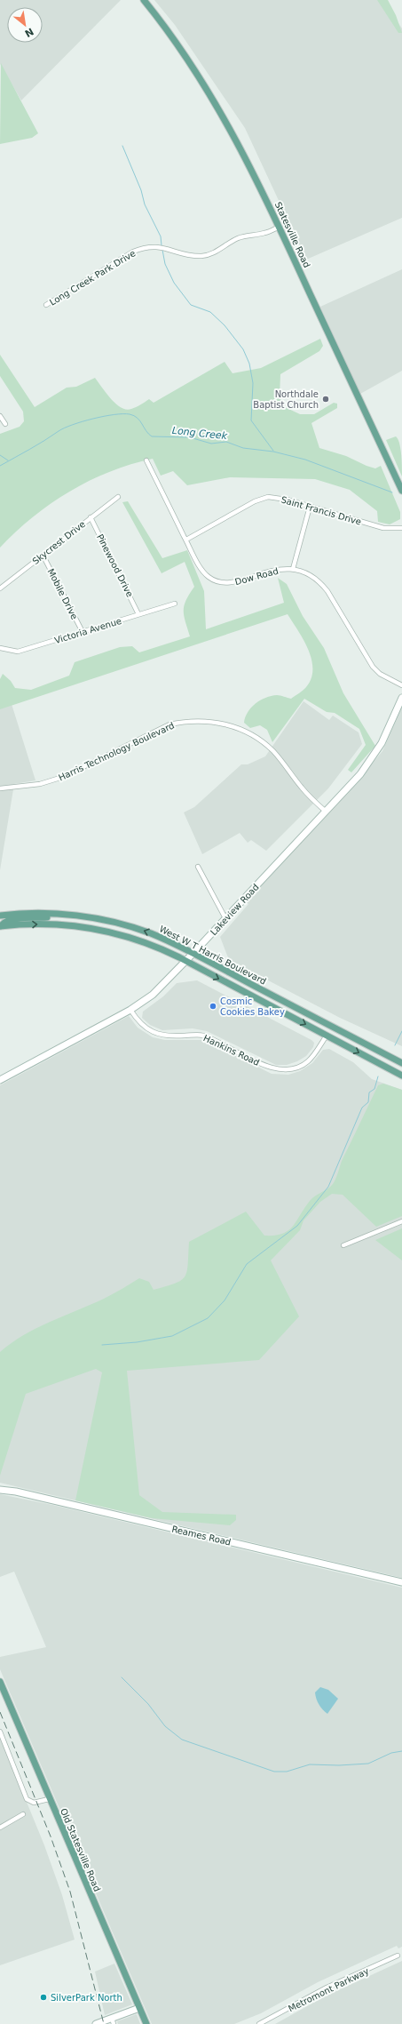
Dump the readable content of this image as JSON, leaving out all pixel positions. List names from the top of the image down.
{
  "streets": {
    "main road": [
      "Statesville Road",
      "Lakeview Road",
      "West W T Harris Boulevard",
      "Reames Road",
      "Old Statesville Road"
    ],
    "street": [
      "Long Creek Park Drive",
      "Saint Francis Drive",
      "Skycrest Drive",
      "Pinewood Drive",
      "Dow Road",
      "Mobile Drive",
      "Victoria Avenue",
      "Harris Technology Boulevard",
      "Hankins Road",
      "Metromont Parkway"
    ]
  },
  "crossings": [
    ["Statesville Road", "Long Creek Park Drive"],
    ["Saint Francis Drive", "Dow Road"],
    ["Skycrest Drive", "Pinewood Drive"],
    ["Skycrest Drive", "Mobile Drive"],
    ["Pinewood Drive", "Victoria Avenue"],
    ["Mobile Drive", "Victoria Avenue"],
    ["Harris Technology Boulevard", "Lakeview Road"],
    ["Lakeview Road", "West W T Harris Boulevard"],
    ["Lakeview Road", "Hankins Road"],
    ["West W T Harris Boulevard", "Hankins Road"]
  ],
  "water": ["Long Creek"],
  "places": ["Northdale Baptist Church", "Cosmic Cookies Bakey", "SilverPark North"],
  "north": "bottom right"
}
